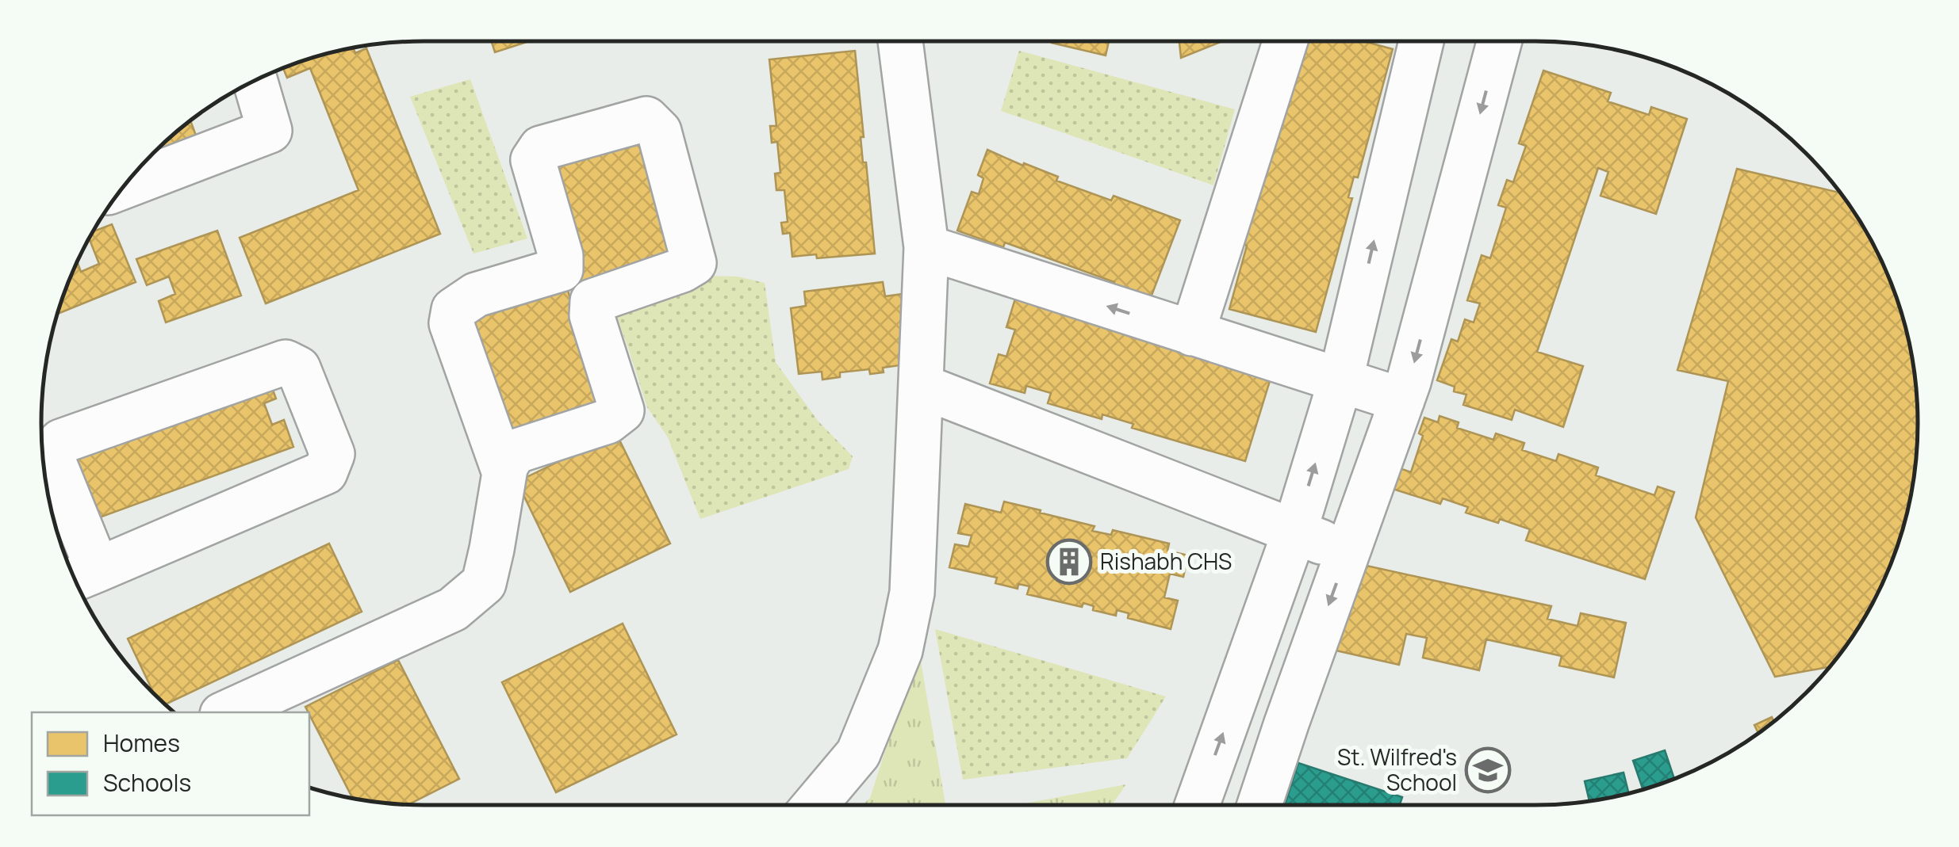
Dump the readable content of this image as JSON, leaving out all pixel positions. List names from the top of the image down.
{
  "places": {
    "building": ["Rishabh CHS"],
    "school or university": ["St. Wilfred's School"]
  },
  "legend": ["Homes", "Schools"]
}
